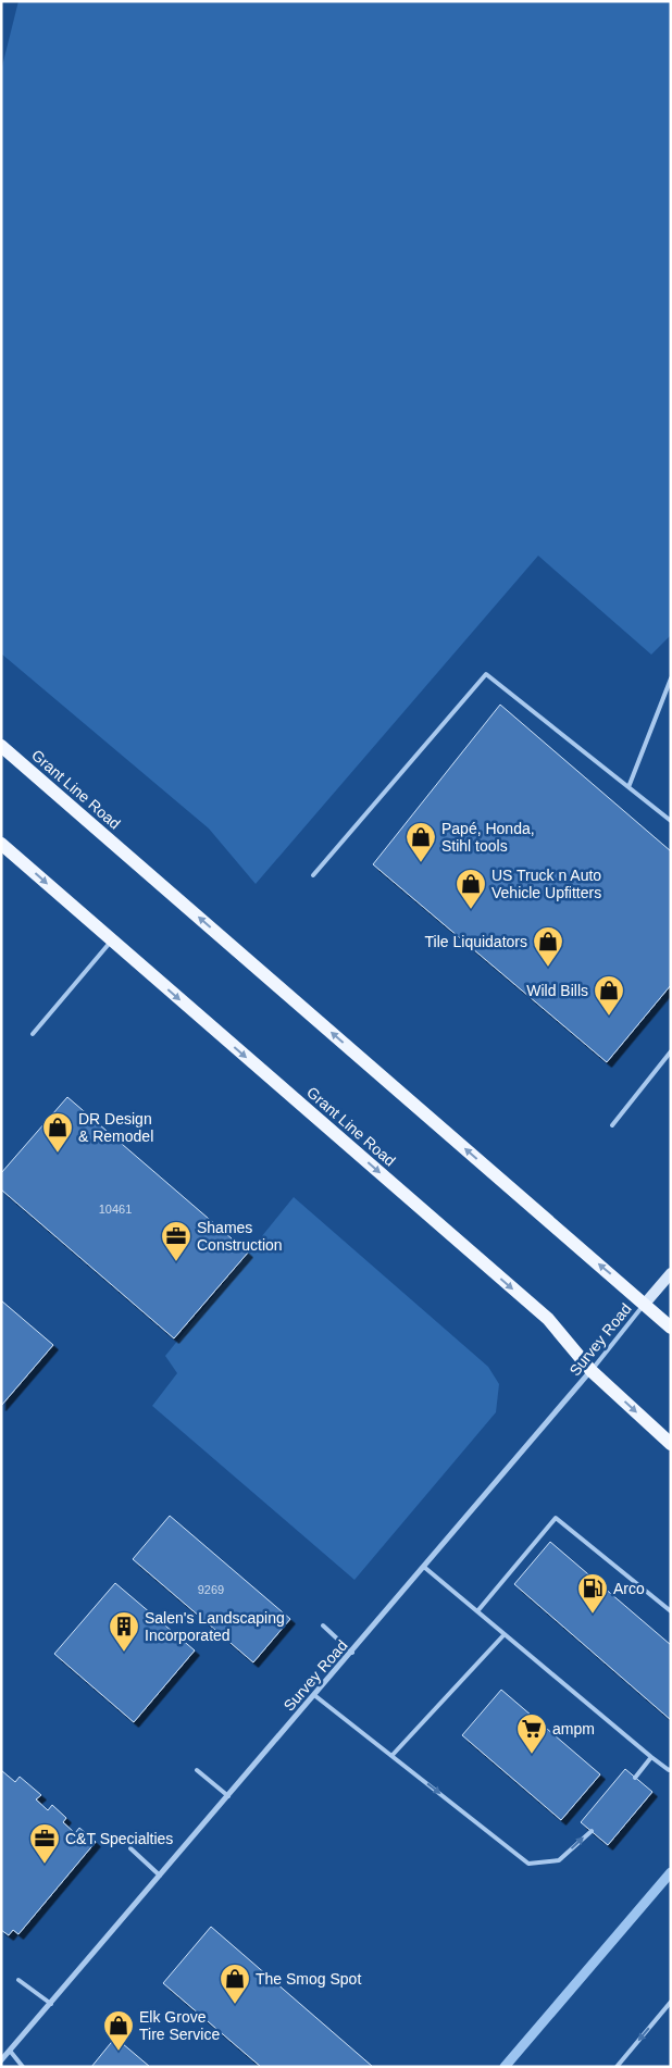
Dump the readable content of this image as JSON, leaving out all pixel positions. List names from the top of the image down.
{
  "streets": {
    "main road": ["Grant Line Road"],
    "street": ["Survey Road"]
  },
  "crossings": [
    ["Grant Line Road", "Survey Road"]
  ],
  "places": {
    "shop": [
      "Papé, Honda, Stihl tools",
      "US Truck n Auto Vehicle Upfitters",
      "Tile Liquidators",
      "Wild Bills",
      "DR Design & Remodel",
      "The Smog Spot",
      "Elk Grove Tire Service"
    ],
    "office": ["Shames Construction", "C&T Specialties"],
    "fuel station": ["Arco"],
    "building": ["Salen's Landscaping Incorporated"],
    "supermarket": ["ampm"]
  },
  "house_numbers": ["10461", "9269"]
}
